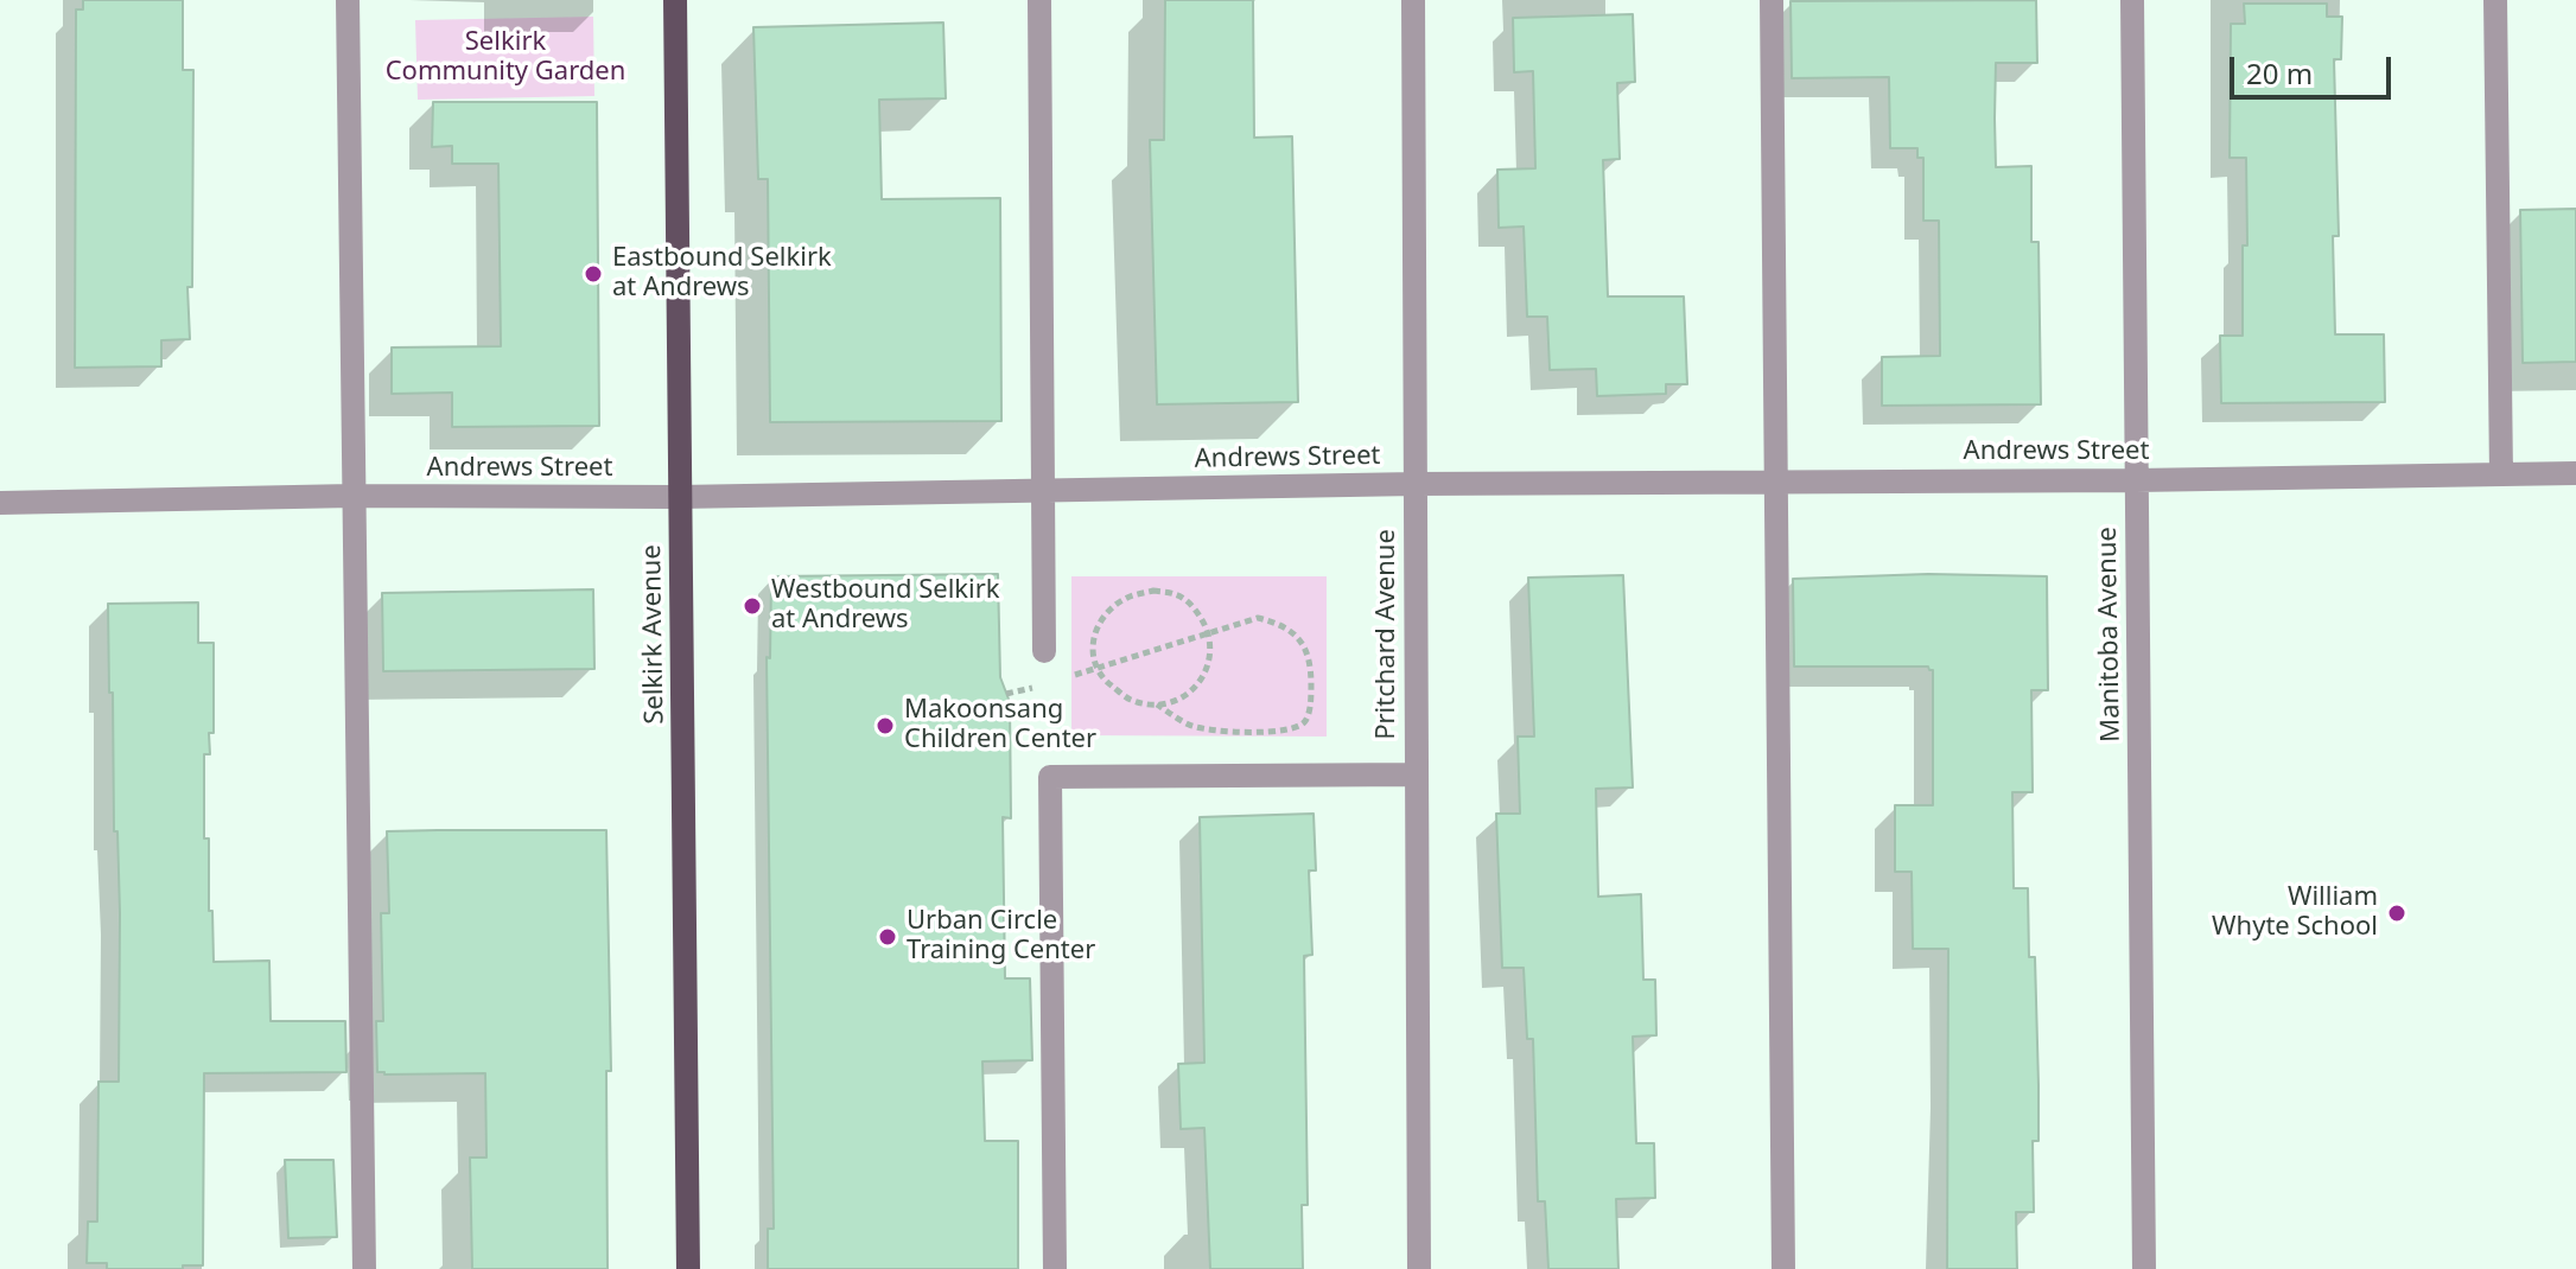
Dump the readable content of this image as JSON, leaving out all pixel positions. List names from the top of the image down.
{
  "streets": {
    "main road": ["Selkirk Avenue"],
    "street": ["Andrews Street", "Pritchard Avenue", "Manitoba Avenue"]
  },
  "crossings": [
    ["Andrews Street", "Selkirk Avenue"],
    ["Andrews Street", "Pritchard Avenue"],
    ["Andrews Street", "Manitoba Avenue"]
  ],
  "parks": ["Selkirk Community Garden"],
  "places": [
    "Eastbound Selkirk at Andrews",
    "Westbound Selkirk at Andrews",
    "Makoonsang Children Center",
    "William Whyte School",
    "Urban Circle Training Center"
  ],
  "scale_bar": "20 m"
}
